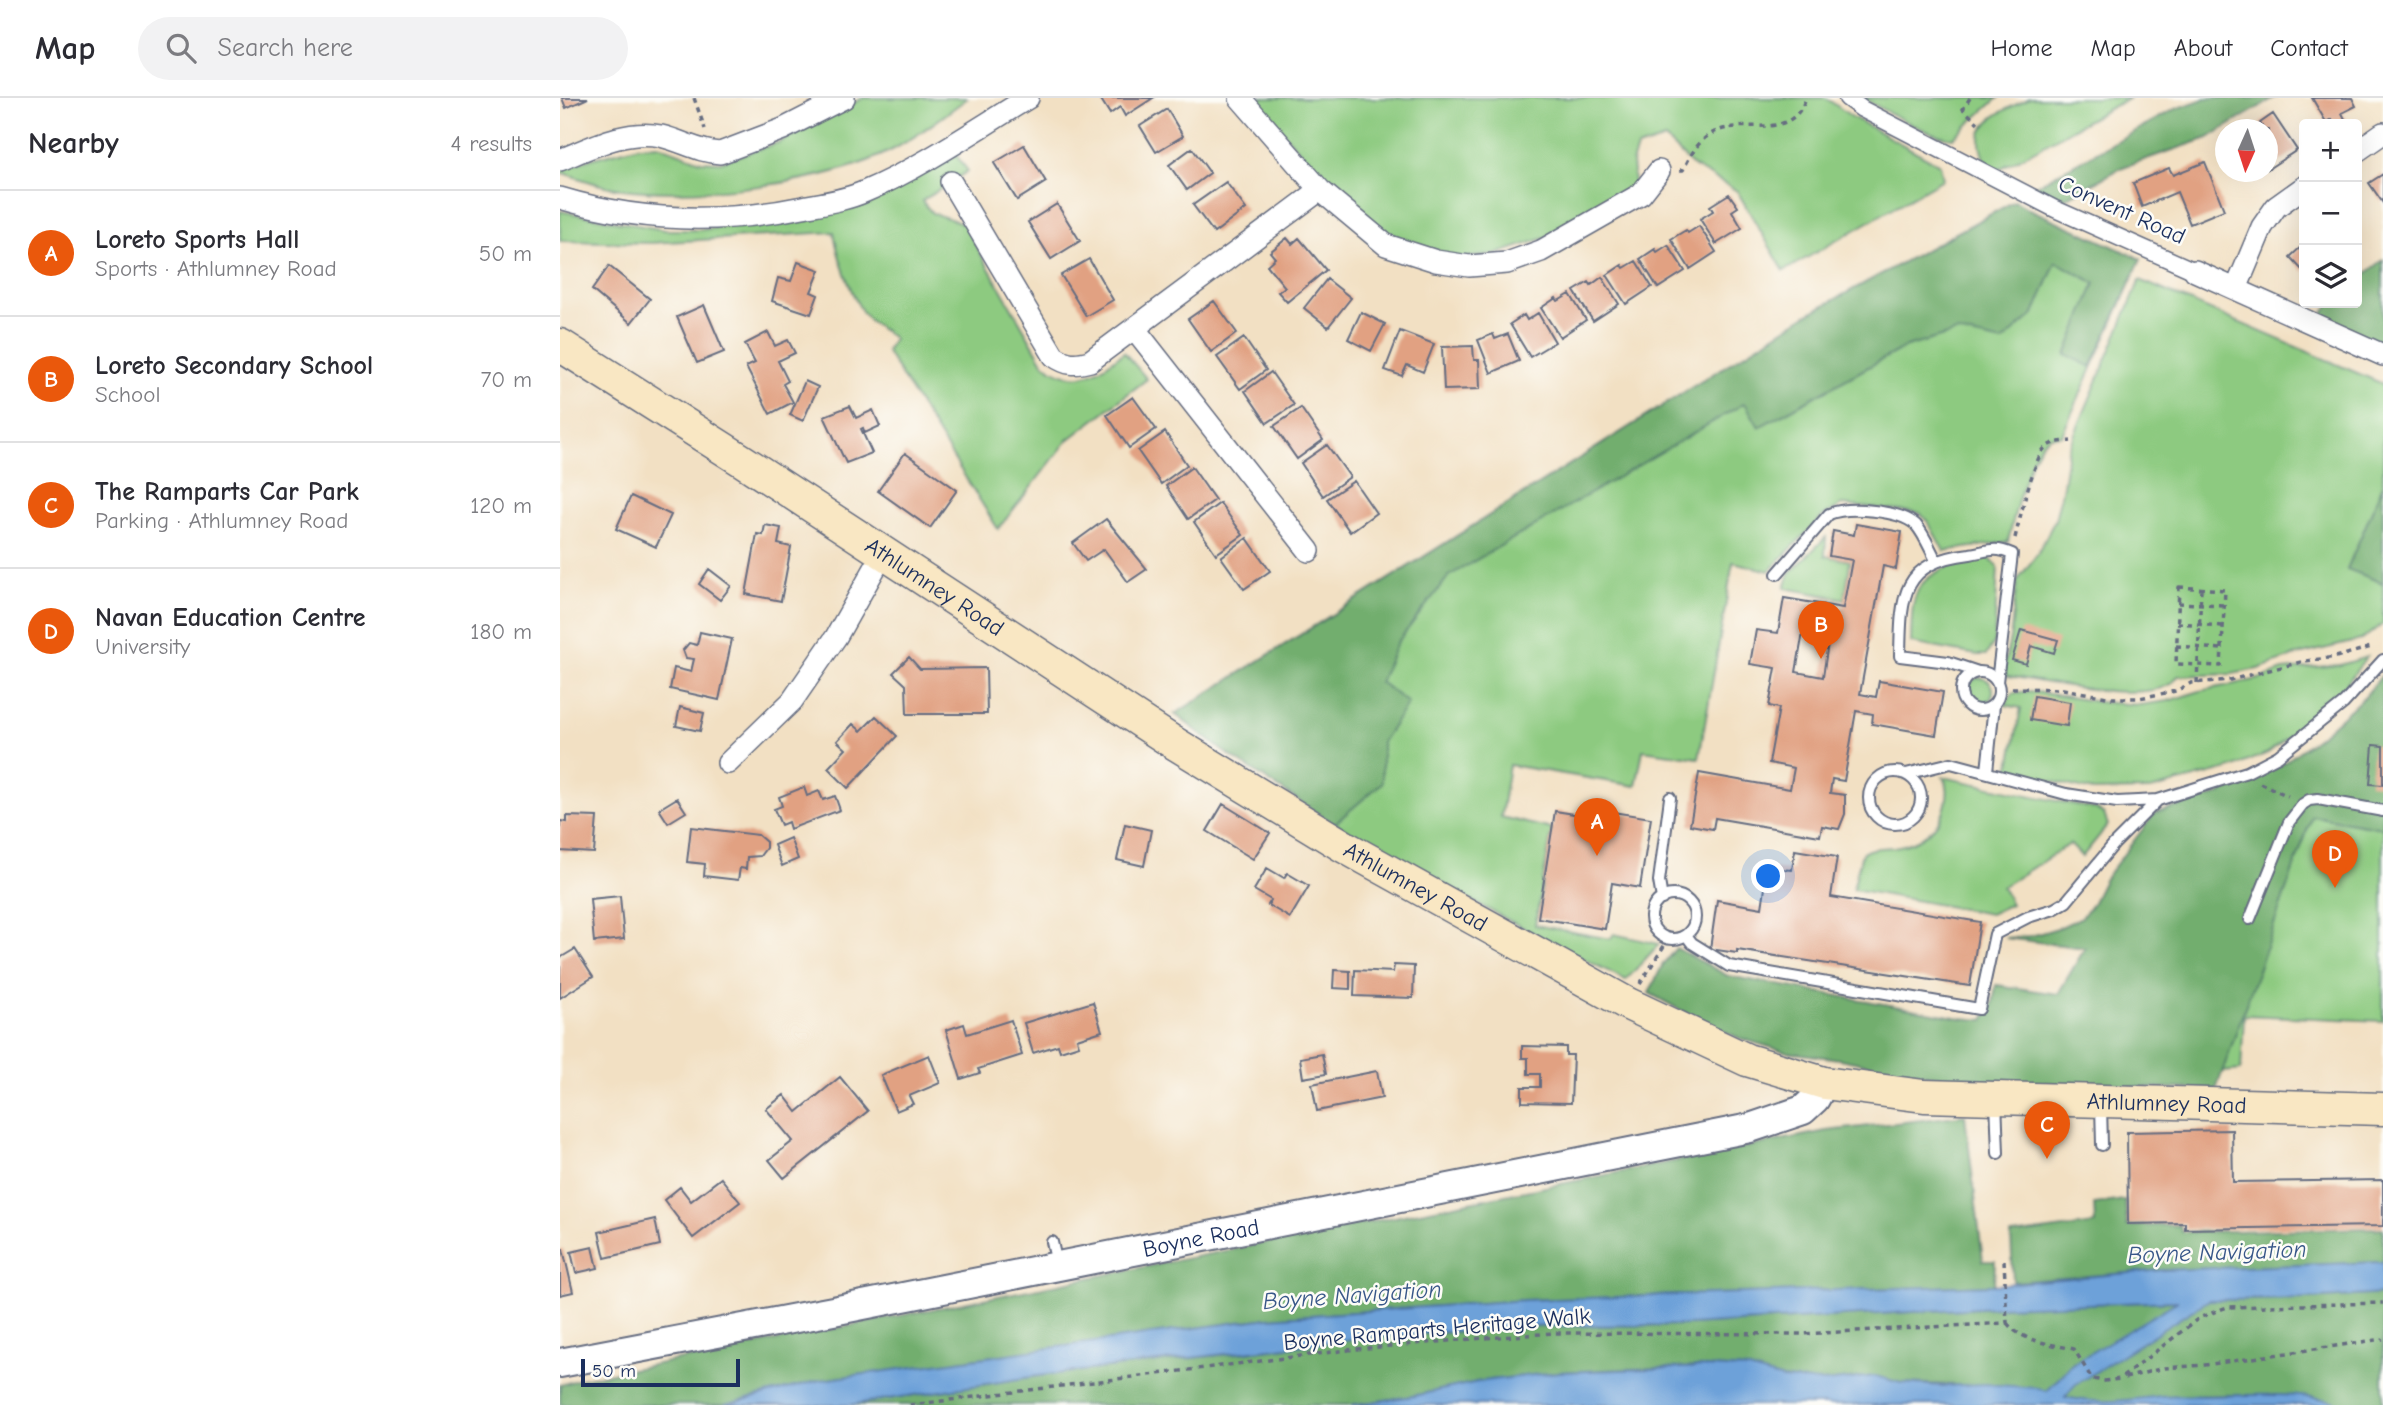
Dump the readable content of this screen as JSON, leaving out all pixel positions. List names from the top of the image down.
{
  "streets": {
    "main road": ["Athlumney Road"],
    "street": ["Convent Road", "Boyne Road"],
    "path": ["Boyne Ramparts Heritage Walk"]
  },
  "crossings": [
    ["Athlumney Road", "Boyne Road"]
  ],
  "water": ["Boyne Navigation"],
  "scale_bar": "50 m",
  "north": "bottom",
  "page": {
    "header": "Map",
    "search": "Search here",
    "nav": [
      "Home",
      "Map",
      "About",
      "Contact"
    ],
    "heading": ["Nearby", "4 results"],
    "map_buttons": ["+", "−"],
    "list": [
      {
        "mark": "A",
        "name": "Loreto Sports Hall",
        "note": "Sports · Athlumney Road",
        "value": "50 m"
      },
      {
        "mark": "B",
        "name": "Loreto Secondary School",
        "note": "School",
        "value": "70 m"
      },
      {
        "mark": "C",
        "name": "The Ramparts Car Park",
        "note": "Parking · Athlumney Road",
        "value": "120 m"
      },
      {
        "mark": "D",
        "name": "Navan Education Centre",
        "note": "University",
        "value": "180 m"
      }
    ],
    "pins": [
      "B",
      "A",
      "D",
      "C"
    ],
    "scale": "50 m"
  }
}
